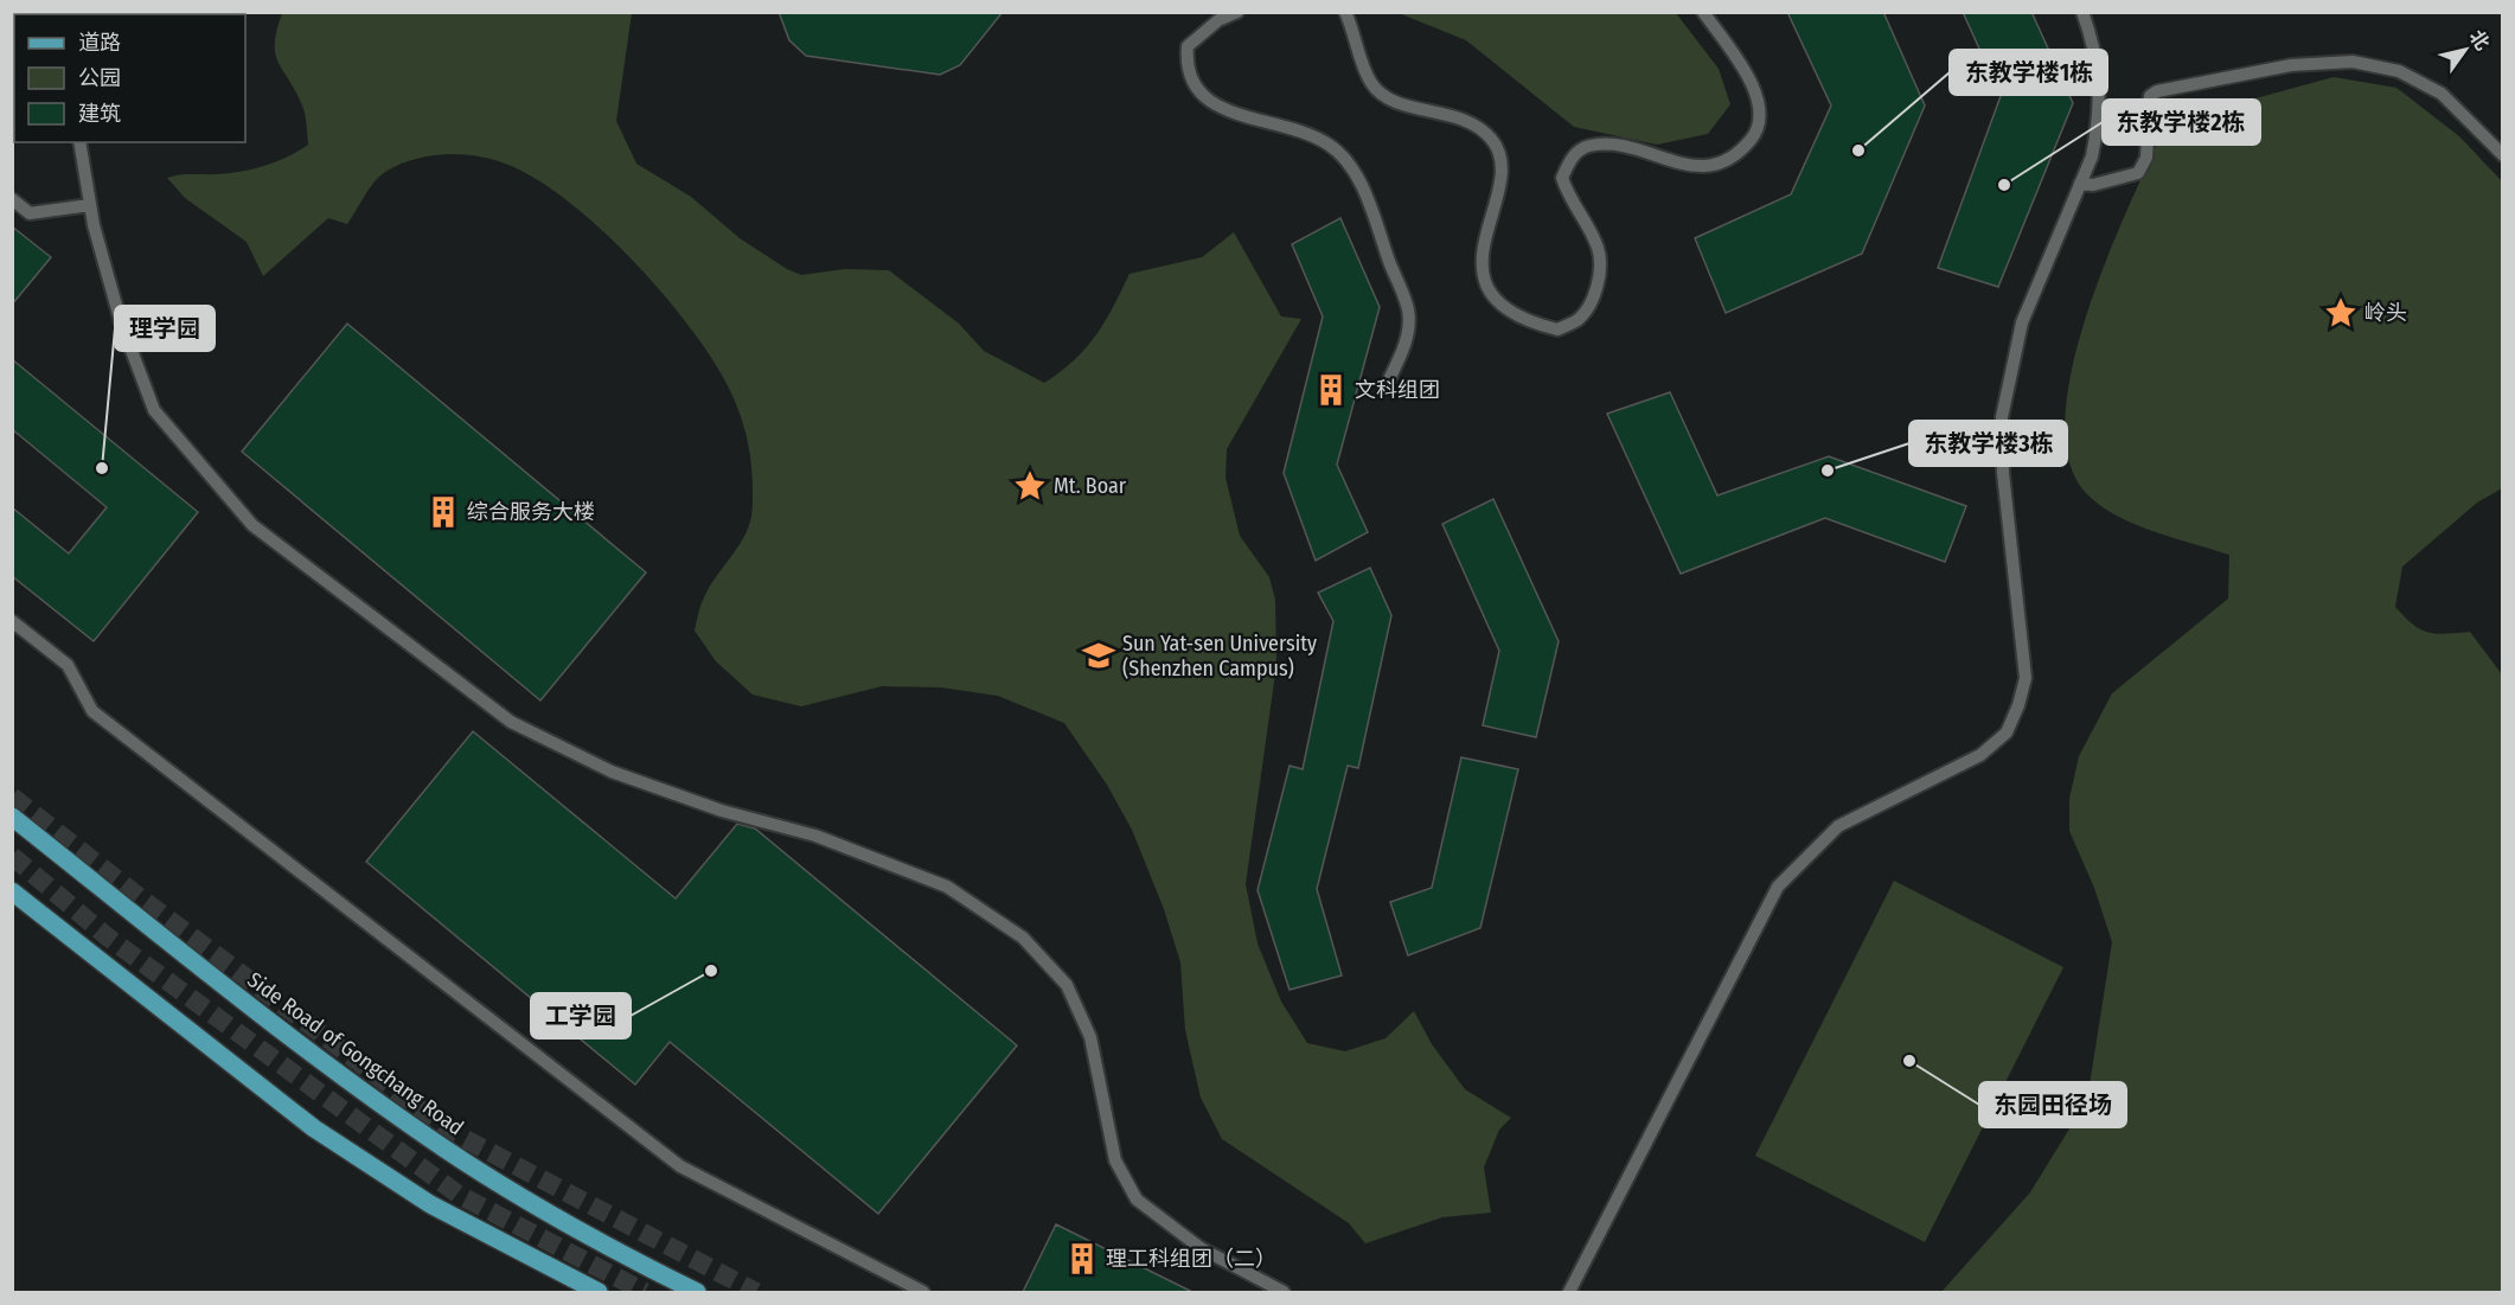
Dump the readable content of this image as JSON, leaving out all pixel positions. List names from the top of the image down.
{
  "streets": {
    "main road": ["Side Road of Gongchang Road"]
  },
  "places": {
    "other": [
      "东教学楼1栋",
      "东教学楼2栋",
      "理学园",
      "东教学楼3栋",
      "工学园",
      "东园田径场"
    ],
    "place": ["岭头", "Mt. Boar"],
    "building": ["文科组团", "综合服务大楼", "理工科组团（二）"],
    "school or university": ["Sun Yat-sen University (Shenzhen Campus)"]
  },
  "legend": ["道路", "公园", "建筑"],
  "north": "top right"
}
